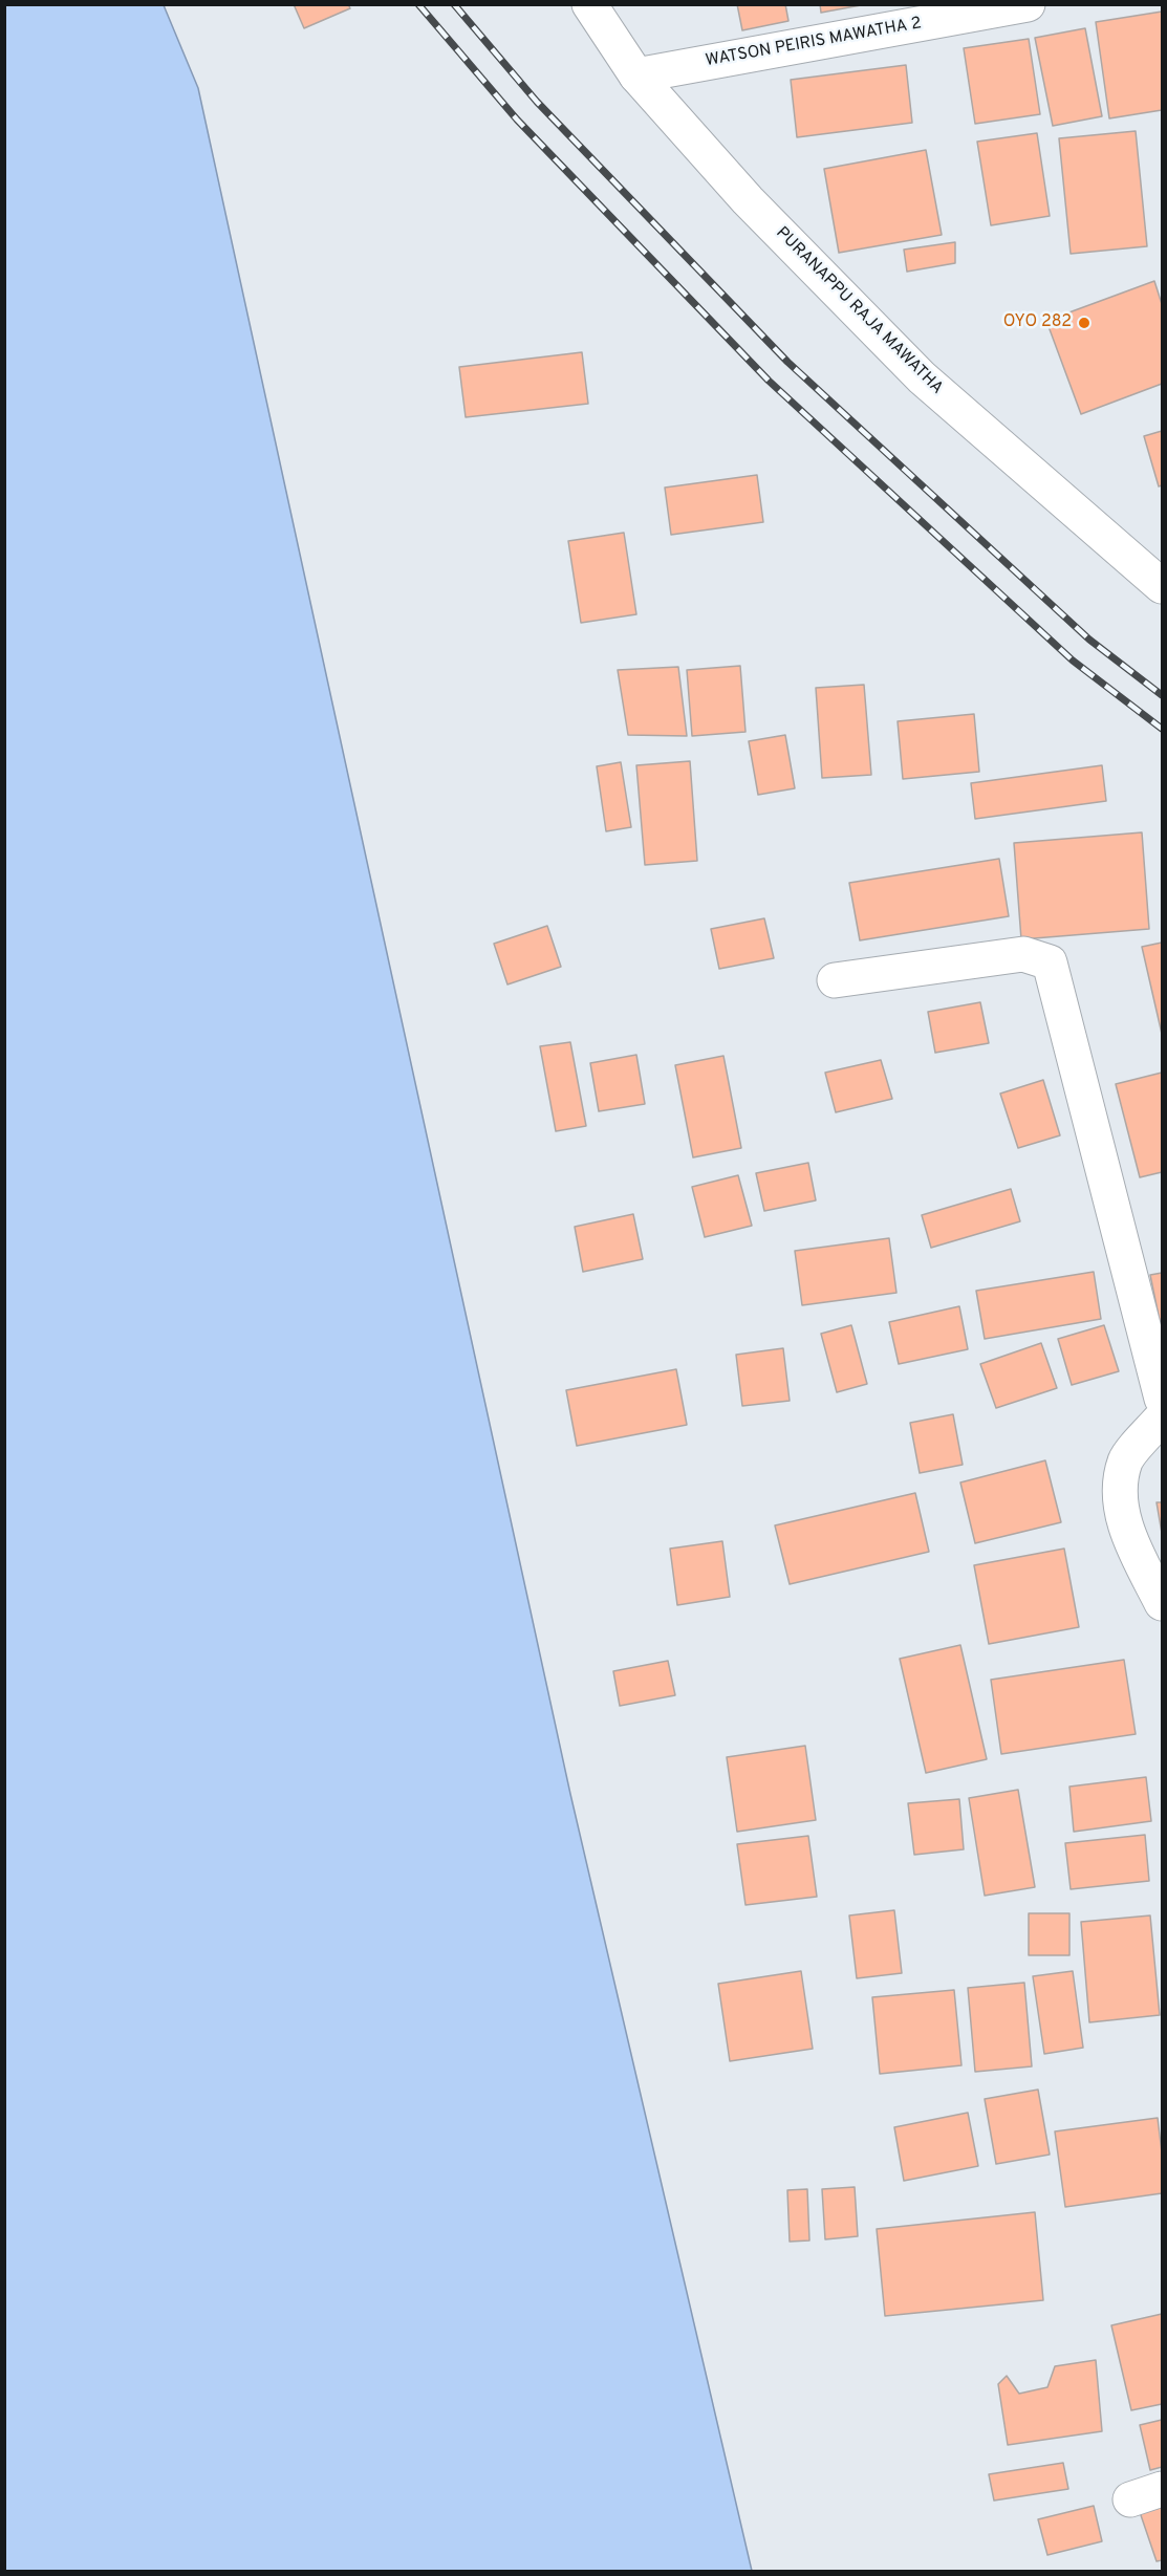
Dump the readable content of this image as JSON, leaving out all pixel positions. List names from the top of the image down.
{
  "streets": {
    "street": ["WATSON PEIRIS MAWATHA 2", "PURANAPPU RAJA MAWATHA"]
  },
  "crossings": [
    ["WATSON PEIRIS MAWATHA 2", "PURANAPPU RAJA MAWATHA"]
  ],
  "places": ["OYO 282"]
}
